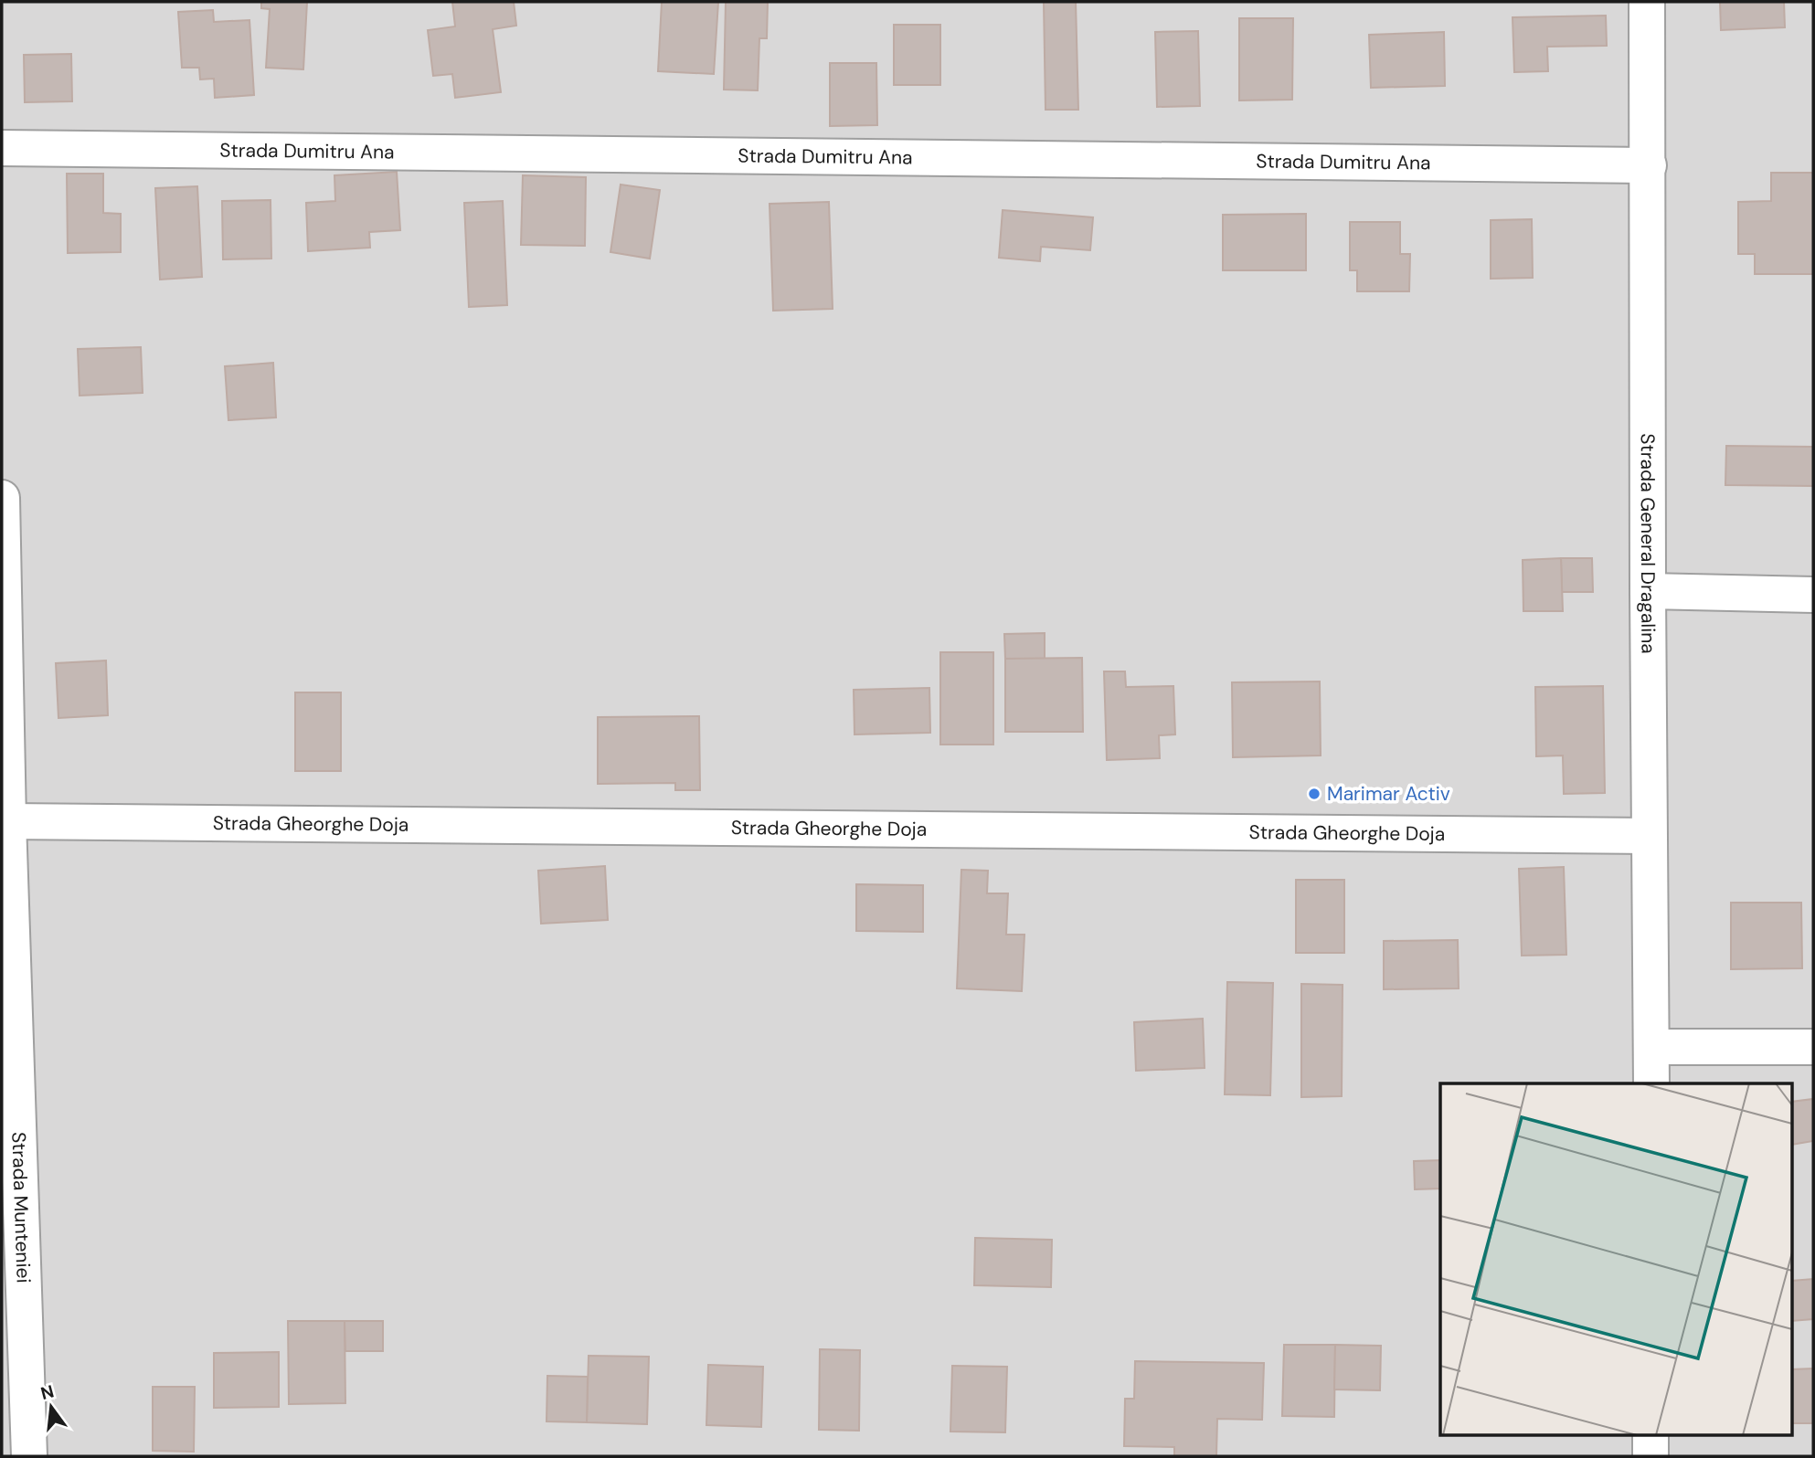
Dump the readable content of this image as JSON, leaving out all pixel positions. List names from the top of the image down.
{
  "streets": {
    "street": [
      "Strada Dumitru Ana",
      "Strada General Dragalina",
      "Strada Gheorghe Doja",
      "Strada Munteniei"
    ]
  },
  "crossings": [
    ["Strada Dumitru Ana", "Strada General Dragalina"],
    ["Strada General Dragalina", "Strada Gheorghe Doja"],
    ["Strada Gheorghe Doja", "Strada Munteniei"]
  ],
  "places": ["Marimar Activ"],
  "north": "top"
}
